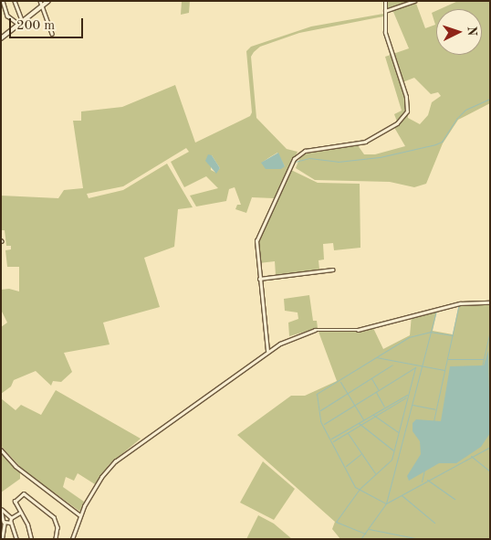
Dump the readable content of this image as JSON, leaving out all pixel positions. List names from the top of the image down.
{
  "scale_bar": "200 m",
  "north": "right"
}
